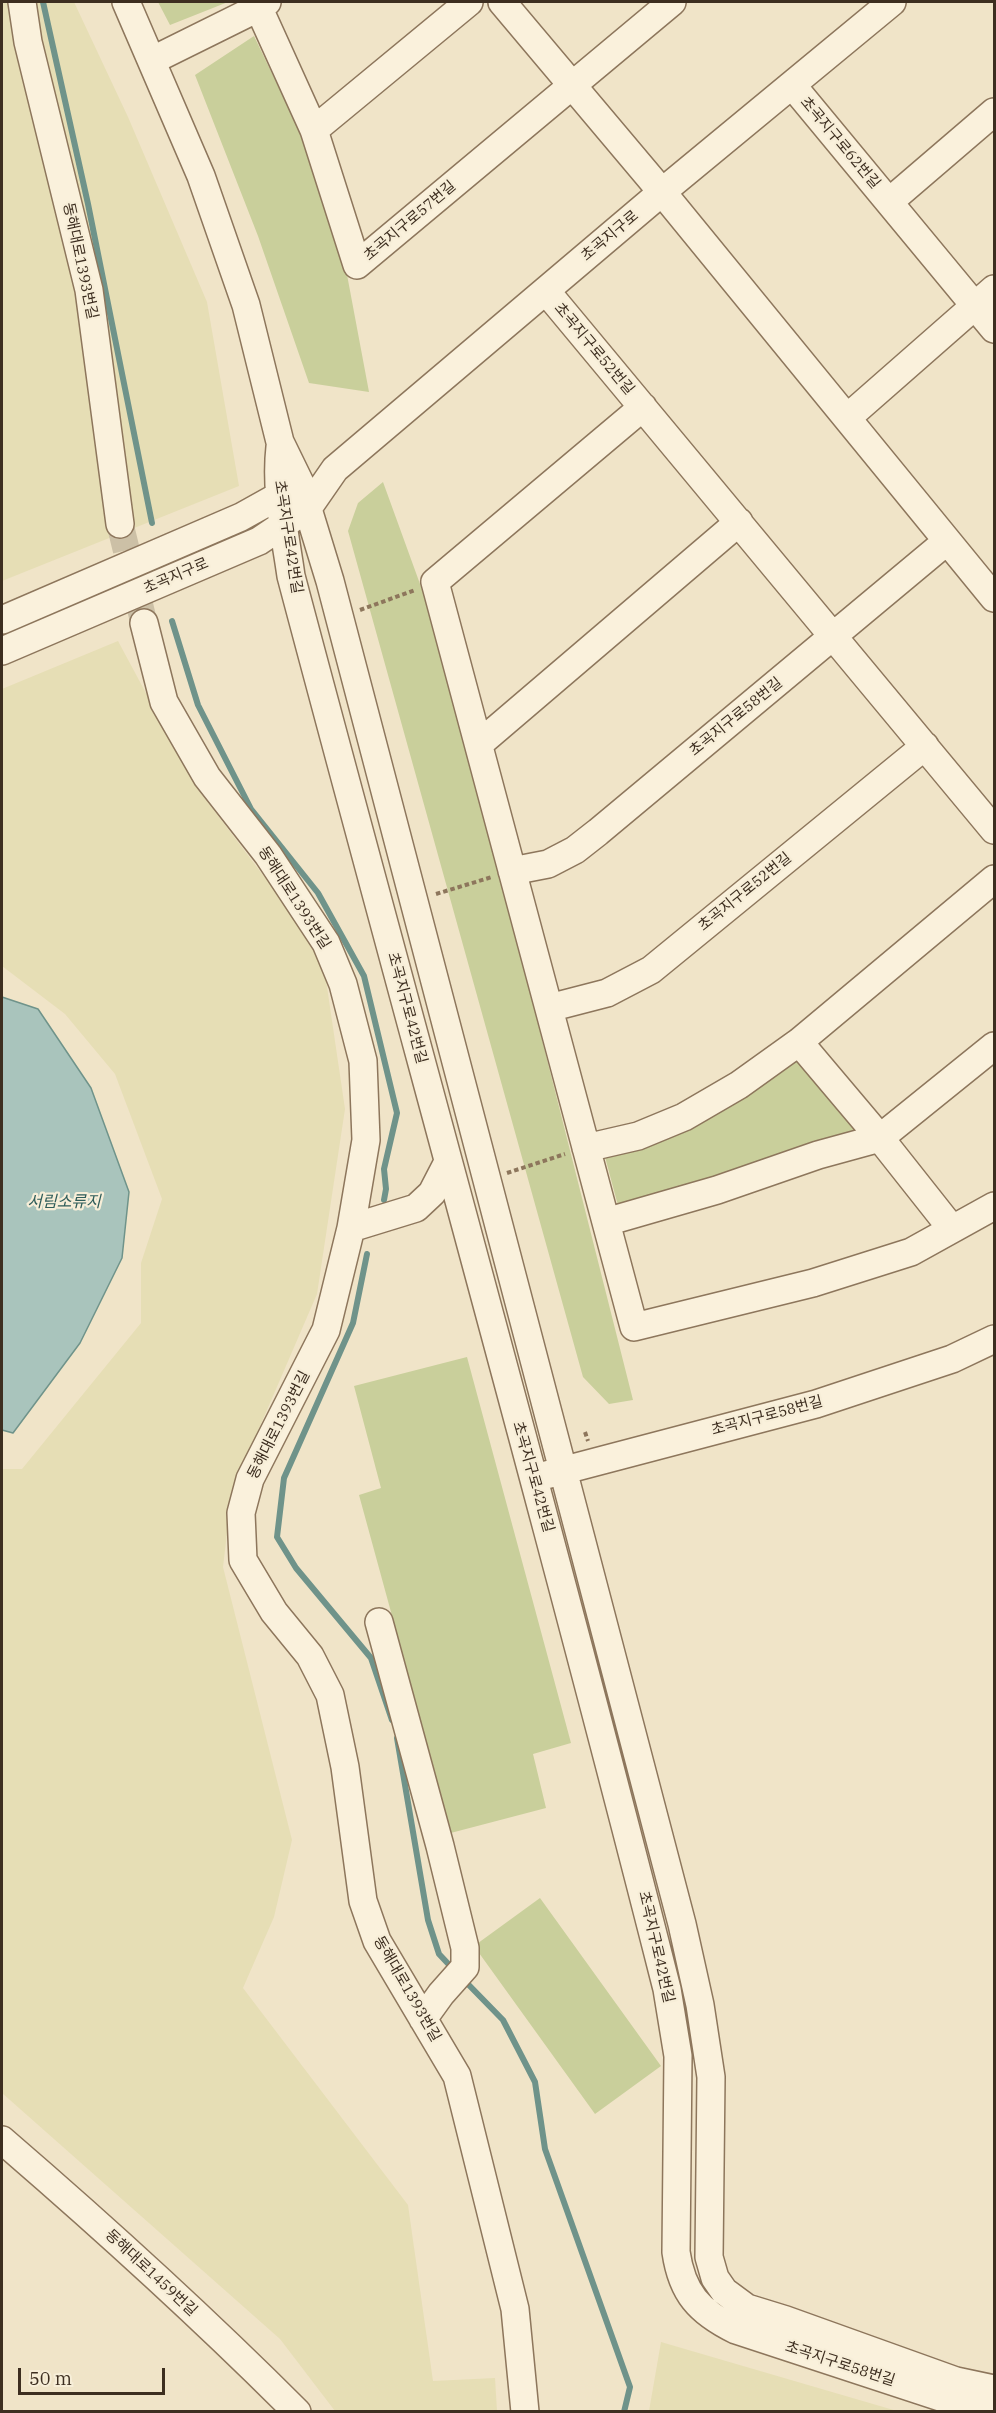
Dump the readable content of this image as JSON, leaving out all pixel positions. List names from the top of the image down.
{
  "streets": {
    "street": [
      "초곡지구로62번길",
      "초곡지구로57번길",
      "초곡지구로",
      "동해대로1393번길",
      "초곡지구로52번길",
      "초곡지구로42번길",
      "초곡지구로58번길",
      "동해대로1459번길"
    ]
  },
  "crossings": [
    ["초곡지구로62번길", "초곡지구로"],
    ["초곡지구로57번길", "초곡지구로42번길"],
    ["초곡지구로", "초곡지구로52번길"],
    ["초곡지구로", "초곡지구로42번길"],
    ["초곡지구로52번길", "초곡지구로58번길"],
    ["초곡지구로42번길", "초곡지구로58번길"]
  ],
  "water": ["서림소류지"],
  "scale_bar": "50 m"
}
